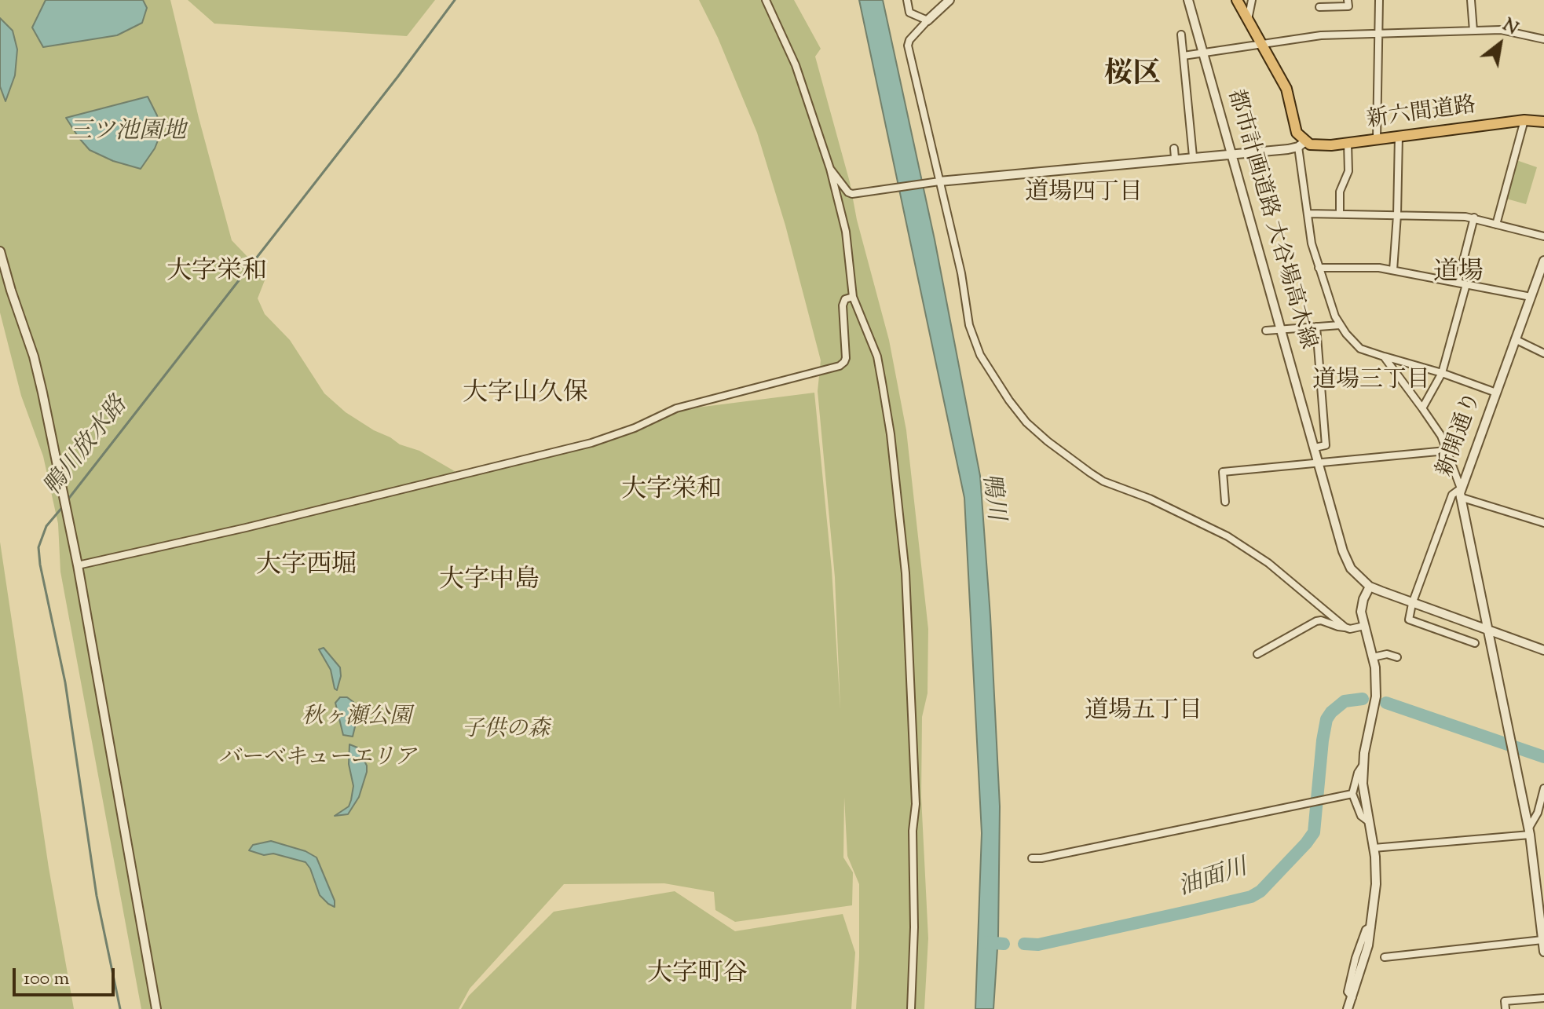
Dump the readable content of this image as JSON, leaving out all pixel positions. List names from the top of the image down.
{
  "streets": {
    "main road": ["新六間道路"],
    "street": ["都市計画道路 大谷場高木線", "新開通り"]
  },
  "districts": [
    "桜区",
    "道場四丁目",
    "大字栄和",
    "道場",
    "道場三丁目",
    "大字山久保",
    "大字栄和",
    "大字西堀",
    "大字中島",
    "道場五丁目",
    "大字町谷"
  ],
  "water": [
    "三ツ池園地",
    "鴨川放水路",
    "鴨川",
    "油面川"
  ],
  "parks": ["秋ヶ瀬公園", "子供の森", "バーベキューエリア"],
  "scale_bar": "100 m",
  "north": "top right"
}
